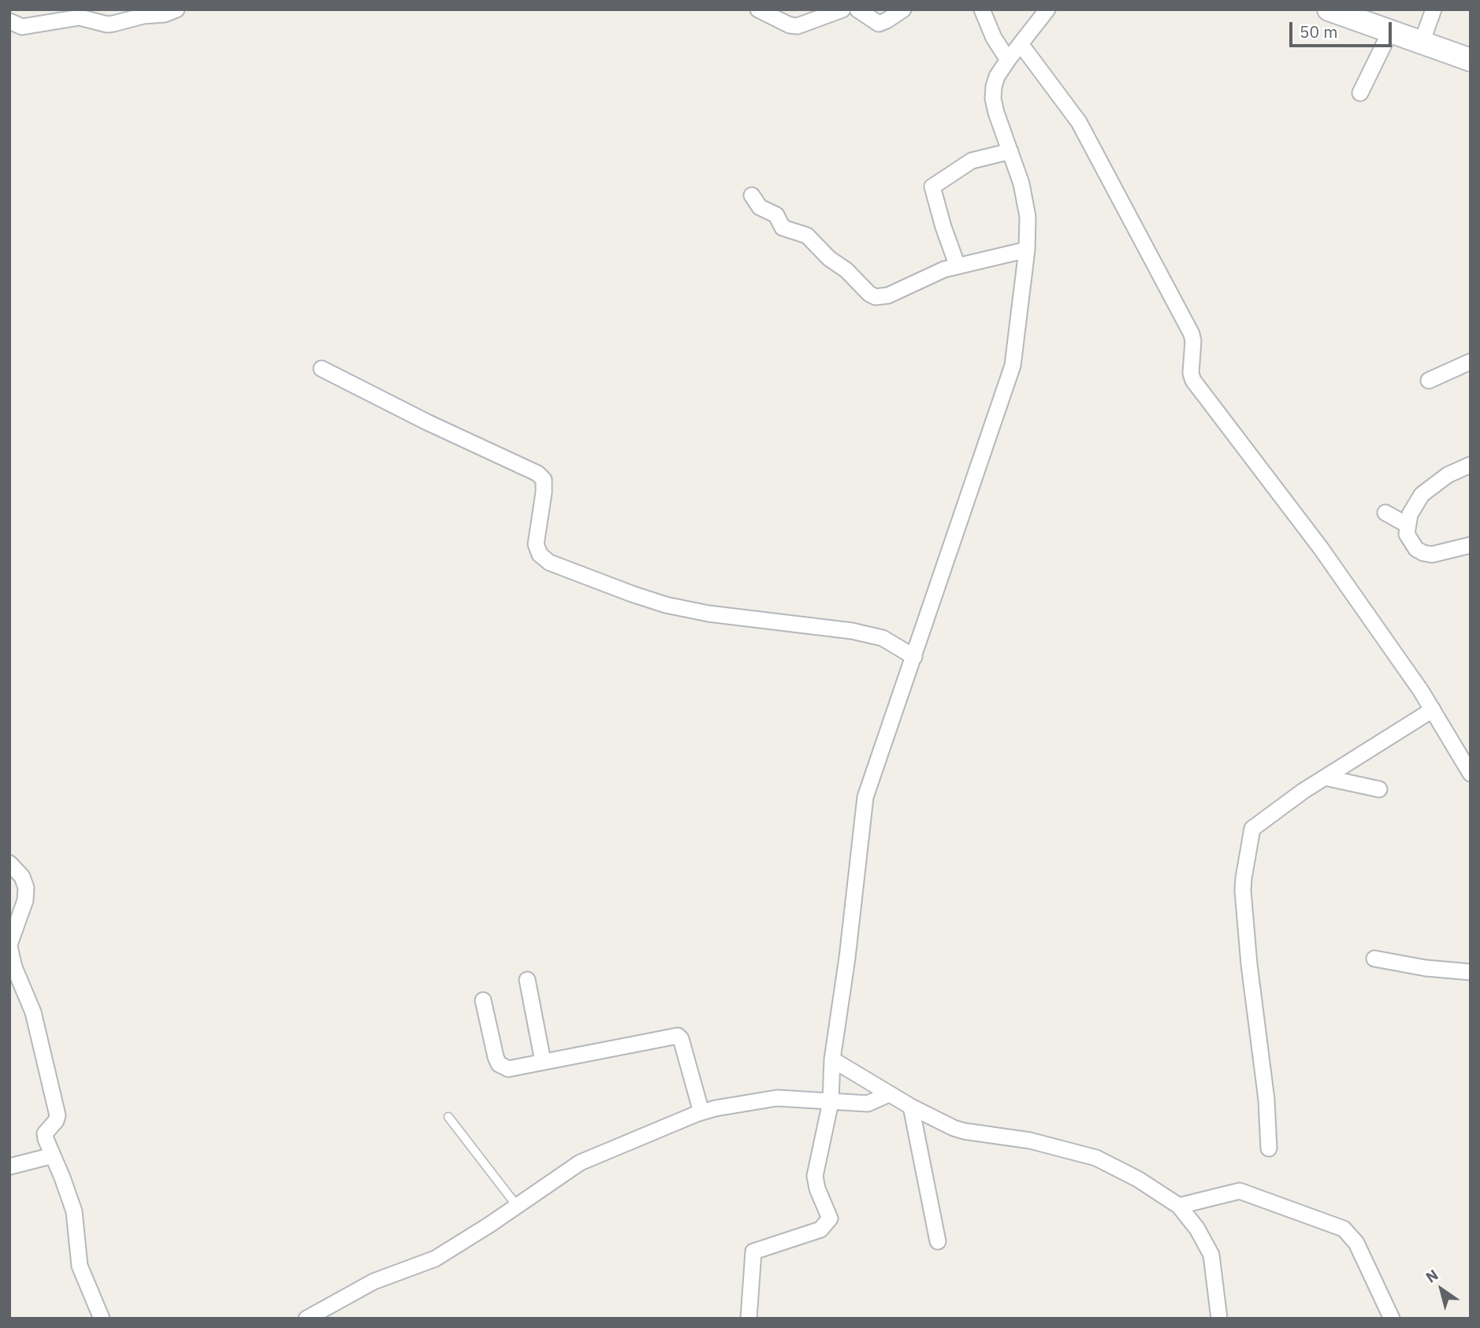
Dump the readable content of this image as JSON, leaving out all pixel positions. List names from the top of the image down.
{
  "scale_bar": "50 m",
  "north": "top left"
}
